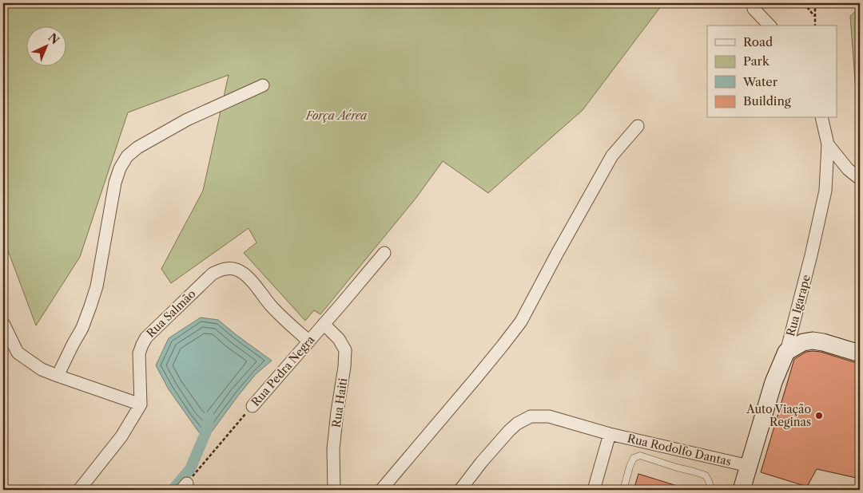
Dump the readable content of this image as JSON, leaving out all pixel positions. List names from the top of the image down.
{
  "streets": {
    "main road": ["Rua Igarape"],
    "street": [
      "Rua Salmão",
      "Rua Pedra Negra",
      "Rua Haiti",
      "Rua Rodolfo Dantas"
    ]
  },
  "crossings": [
    ["Rua Igarape", "Rua Rodolfo Dantas"],
    ["Rua Salmão", "Rua Pedra Negra"],
    ["Rua Pedra Negra", "Rua Haiti"]
  ],
  "parks": ["Força Aérea"],
  "places": ["Auto Viação Reginas"],
  "legend": [
    "Road",
    "Park",
    "Water",
    "Building"
  ],
  "north": "top right"
}
